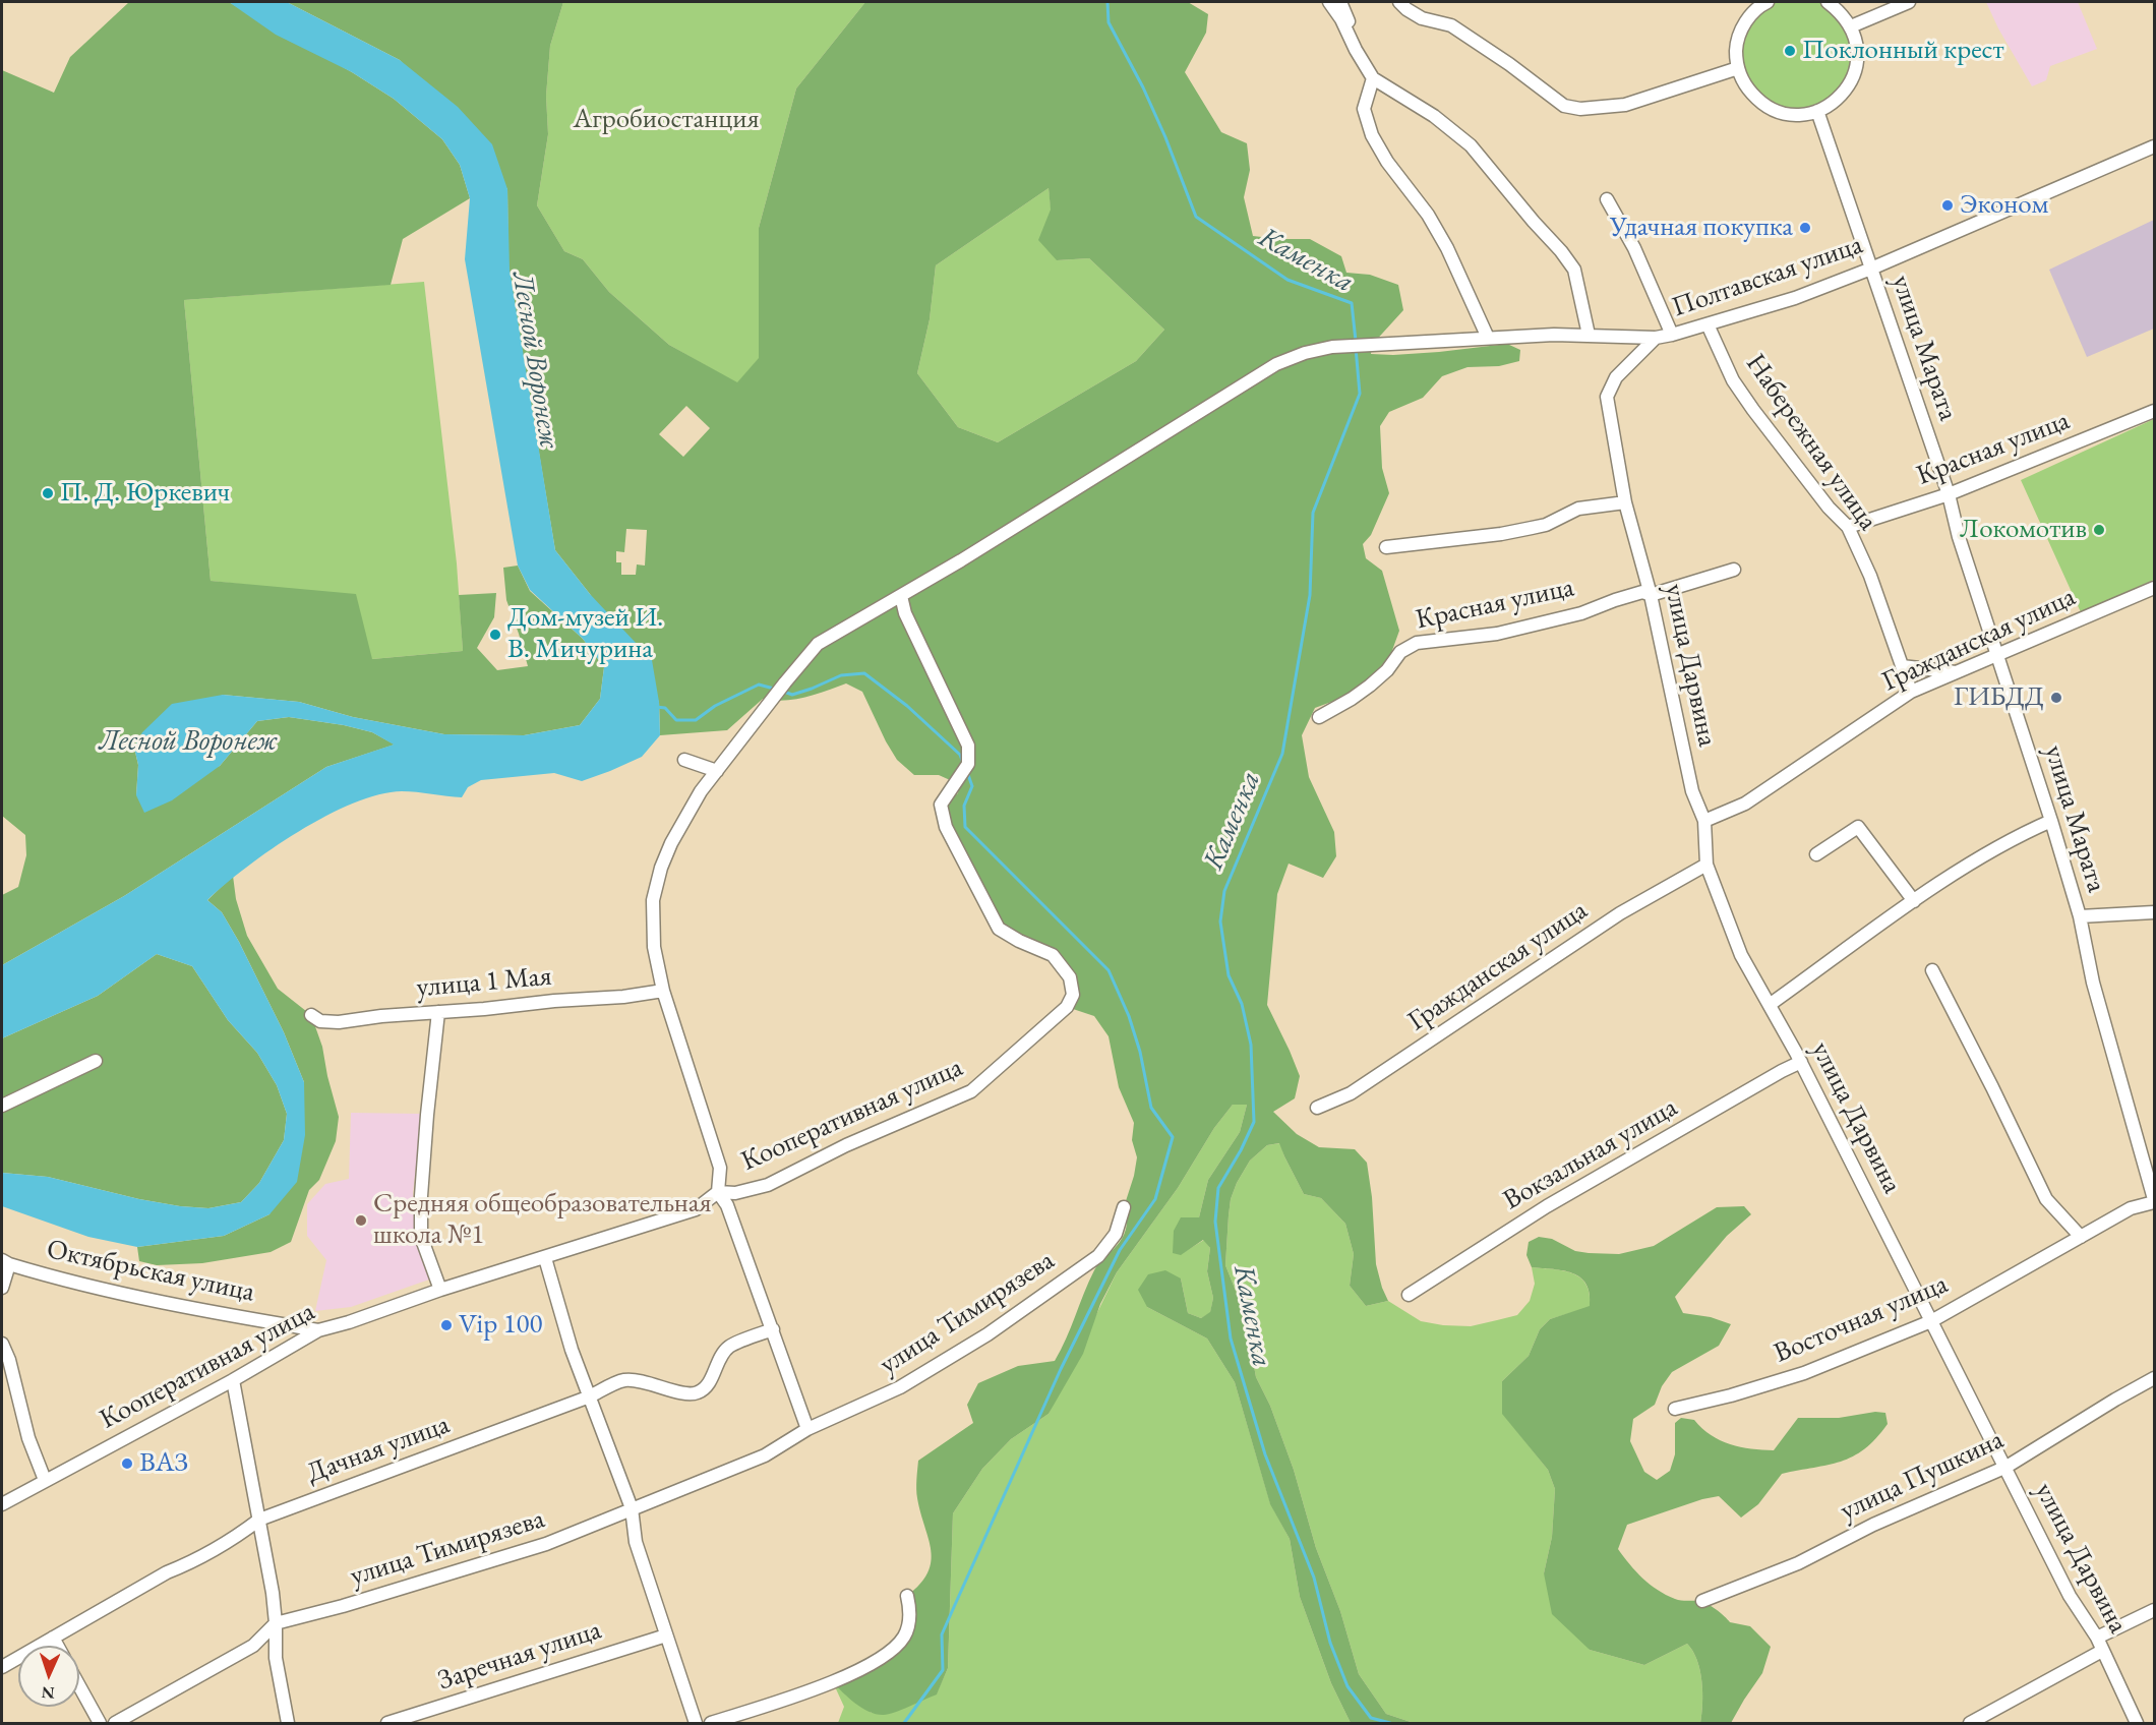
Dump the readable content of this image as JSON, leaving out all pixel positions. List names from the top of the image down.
{
  "streets": {
    "street": [
      "Полтавская улица",
      "улица Марата",
      "Набережная улица",
      "Красная улица",
      "Гражданская улица",
      "улица Дарвина",
      "улица 1 Мая",
      "Кооперативная улица",
      "Вокзальная улица",
      "Октябрьская улица",
      "улица Тимирязева",
      "Восточная улица",
      "Дачная улица",
      "улица Пушкина",
      "Заречная улица"
    ]
  },
  "crossings": [
    ["Полтавская улица", "улица Марата"],
    ["Полтавская улица", "Набережная улица"],
    ["Полтавская улица", "улица Дарвина"],
    ["Полтавская улица", "Кооперативная улица"],
    ["улица Марата", "Красная улица"],
    ["улица Марата", "Гражданская улица"],
    ["улица Марата", "Восточная улица"],
    ["Набережная улица", "Красная улица"],
    ["Набережная улица", "Гражданская улица"],
    ["Красная улица", "улица Дарвина"],
    ["Гражданская улица", "улица Дарвина"],
    ["улица Дарвина", "Вокзальная улица"],
    ["улица Дарвина", "Восточная улица"],
    ["улица Дарвина", "улица Пушкина"],
    ["Кооперативная улица", "Октябрьская улица"]
  ],
  "water": ["Каменка", "Лесной Воронеж"],
  "parks": ["Агробиостанция"],
  "places": [
    "Поклонный крест",
    "Эконом",
    "Удачная покупка",
    "П. Д. Юркевич",
    "Локомотив",
    "Дом-музей И. В. Мичурина",
    "ГИБДД",
    "Средняя общеобразовательная школа №1",
    "Vip 100",
    "ВАЗ"
  ],
  "north": "bottom"
}
